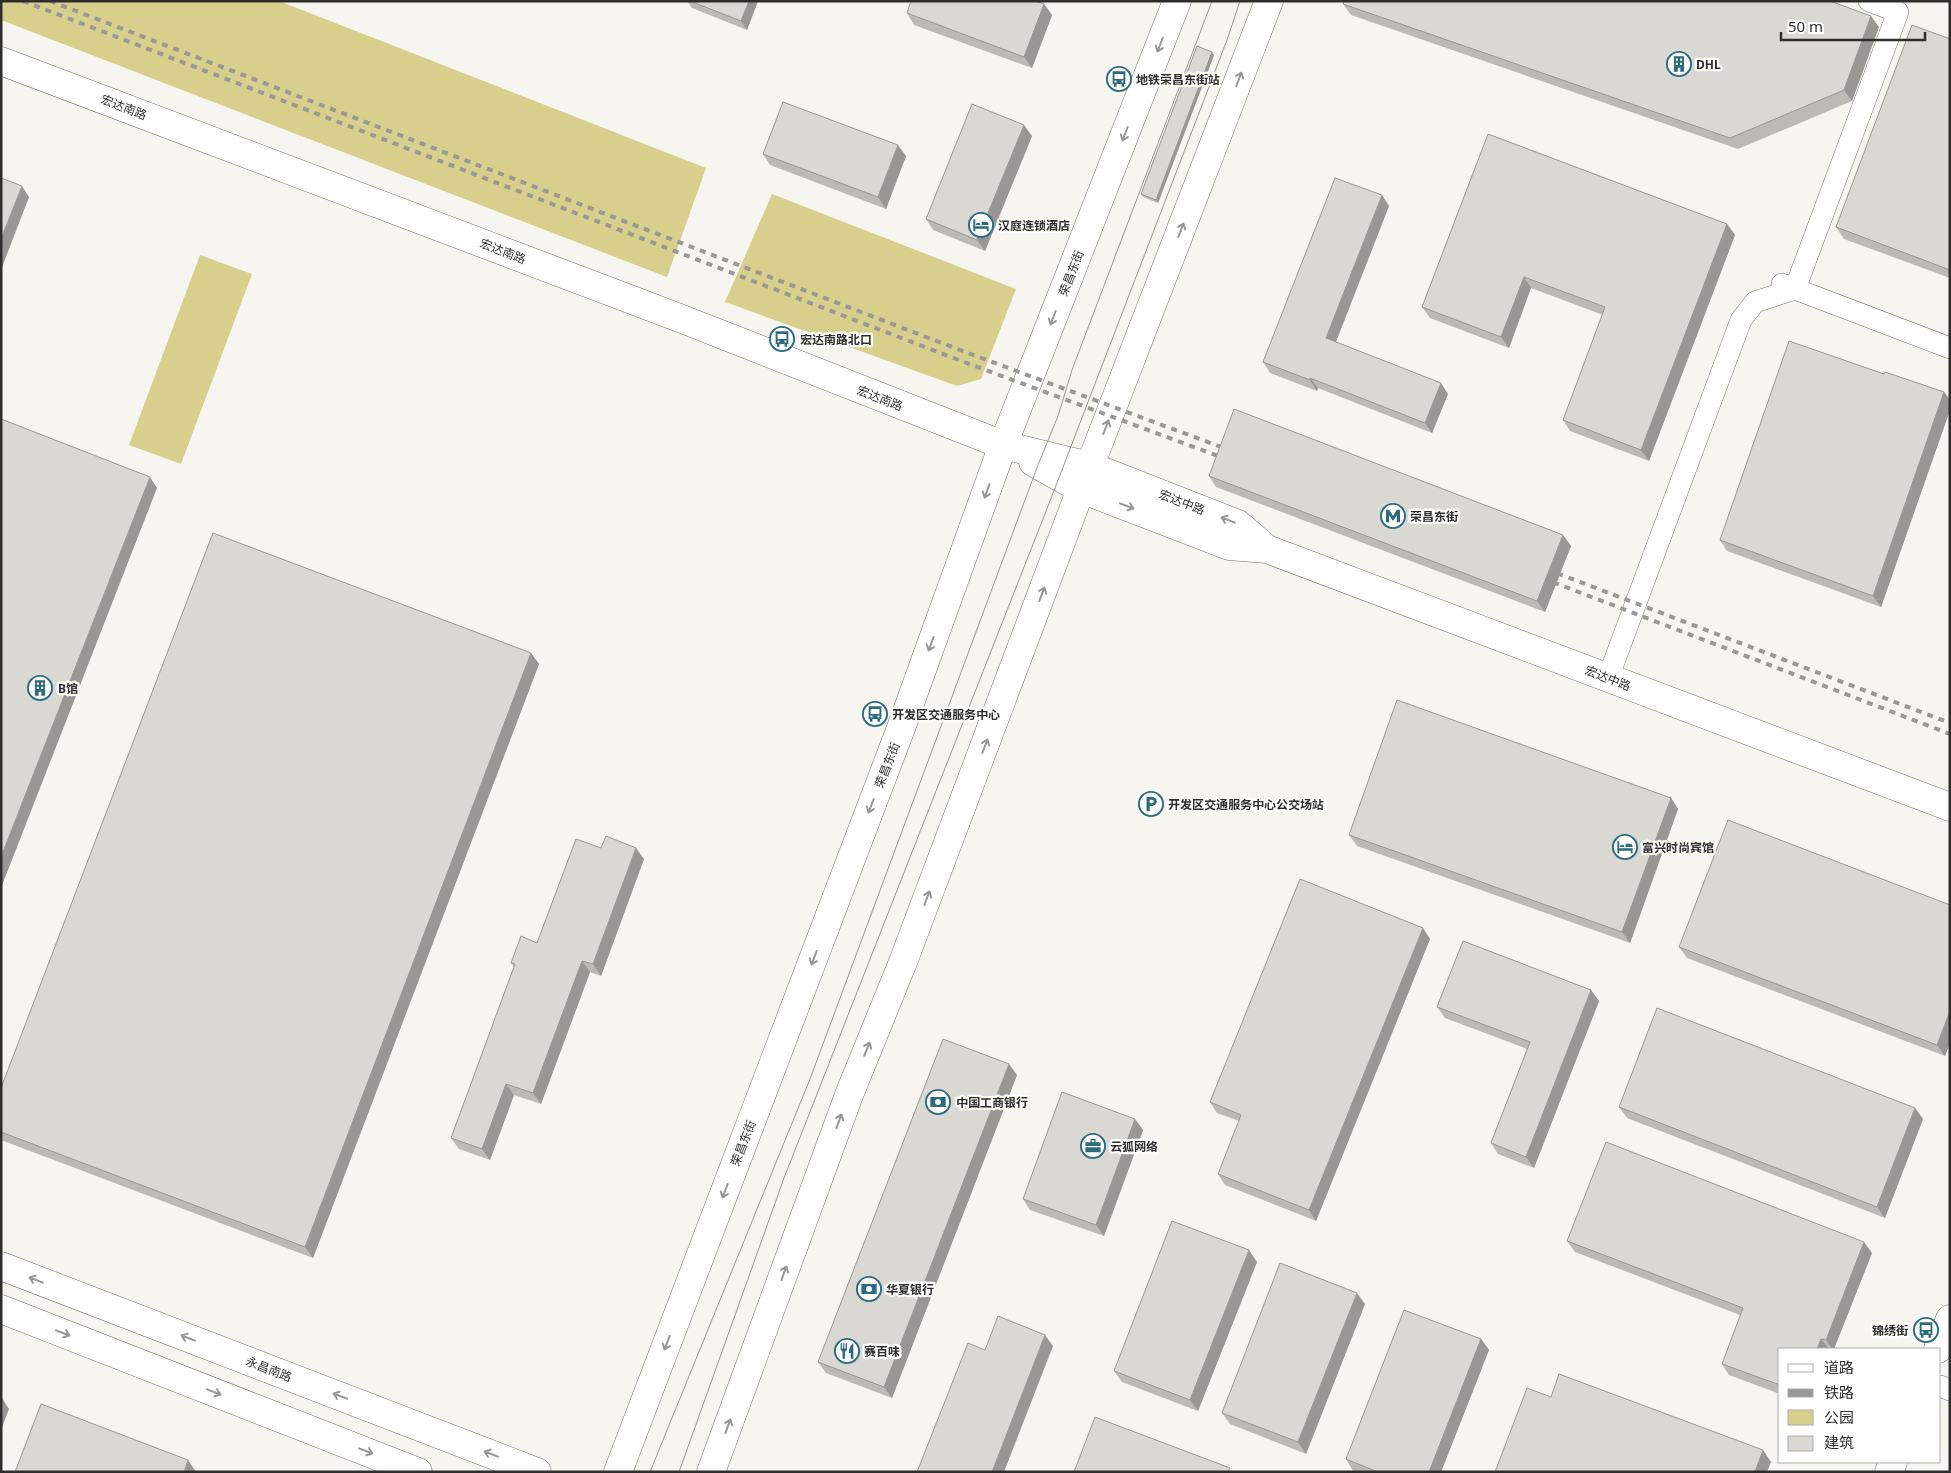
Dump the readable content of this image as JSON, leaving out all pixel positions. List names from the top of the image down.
{
  "streets": {
    "street": [
      "宏达南路",
      "荣昌东街",
      "宏达中路",
      "永昌南路"
    ]
  },
  "crossings": [
    ["宏达南路", "荣昌东街"],
    ["宏达南路", "宏达中路"]
  ],
  "places": {
    "building": ["DHL", "B馆"],
    "bus stop": [
      "地铁荣昌东街站",
      "宏达南路北口",
      "开发区交通服务中心",
      "锦绣街"
    ],
    "hotel": ["汉庭连锁酒店", "富兴时尚宾馆"],
    "metro station": ["荣昌东街"],
    "parking": ["开发区交通服务中心公交场站"],
    "bank": ["中国工商银行", "华夏银行"],
    "office": ["云狐网络"],
    "restaurant": ["赛百味"]
  },
  "legend": [
    "道路",
    "铁路",
    "公园",
    "建筑"
  ],
  "scale_bar": "50 m"
}
